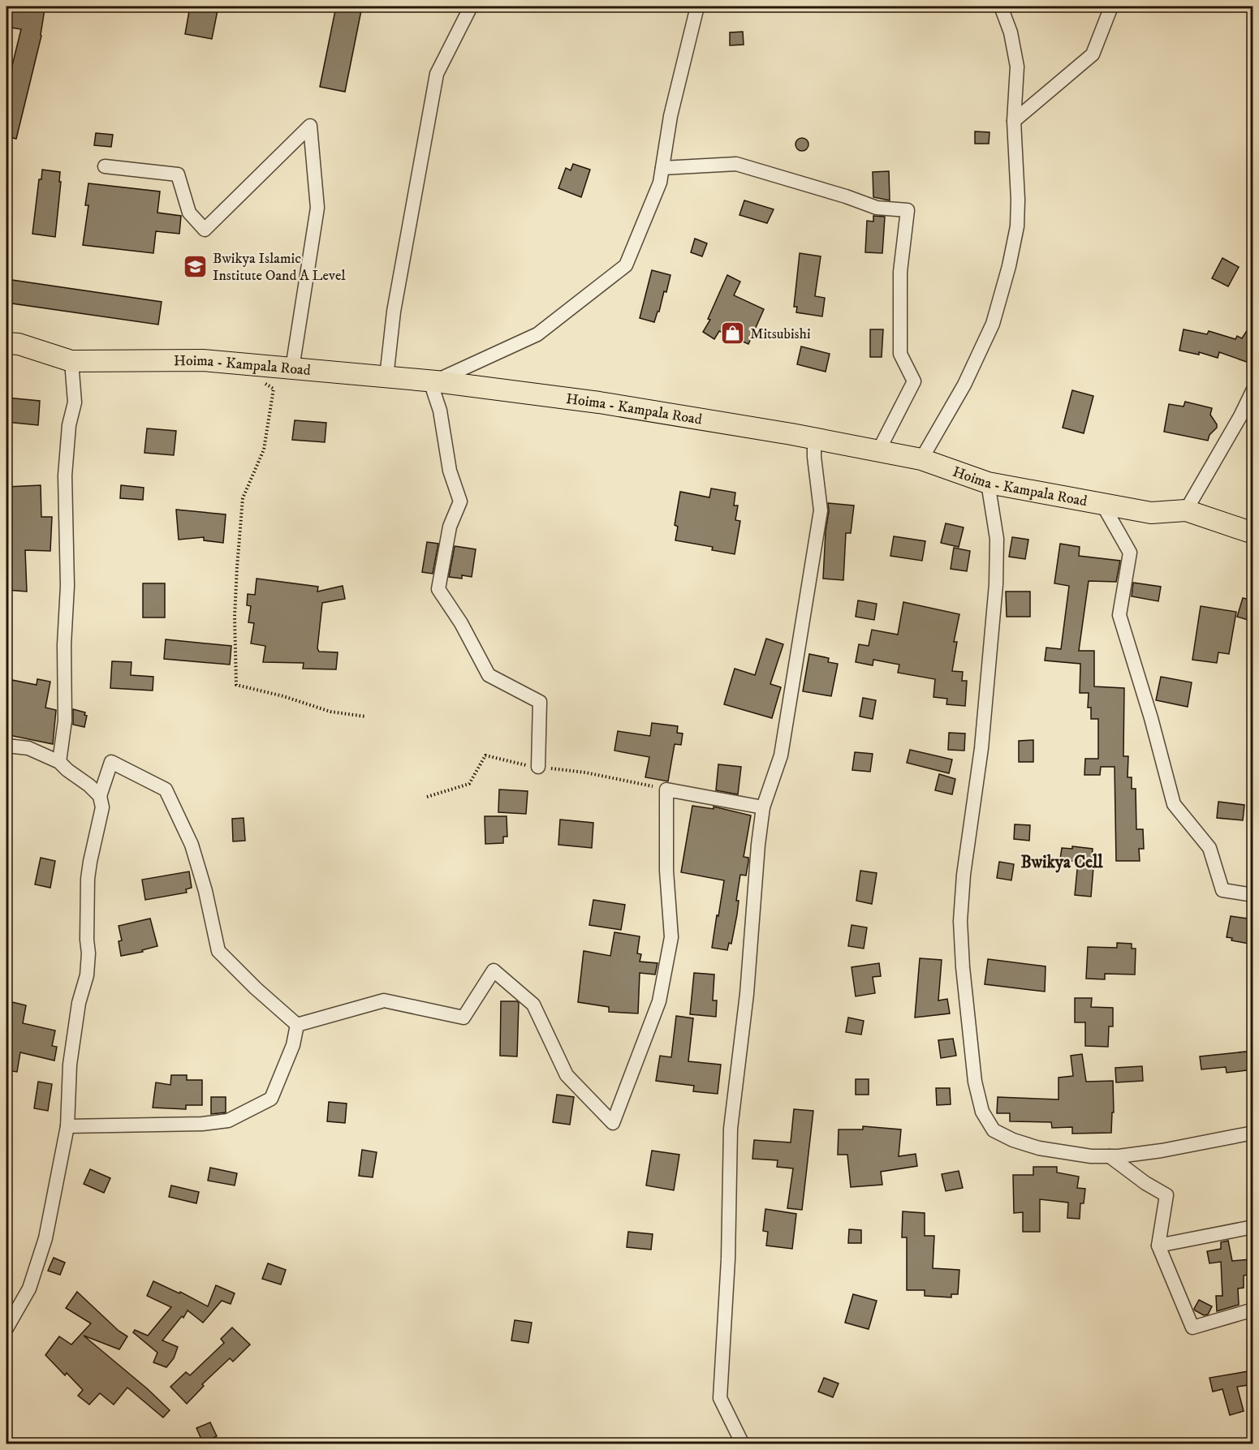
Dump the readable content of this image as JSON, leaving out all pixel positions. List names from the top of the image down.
{
  "streets": {
    "main road": ["Hoima - Kampala Road"]
  },
  "districts": ["Bwikya Cell"],
  "places": {
    "school or university": ["Bwikya Islamic Institute Oand A Level"],
    "shop": ["Mitsubishi"]
  }
}
